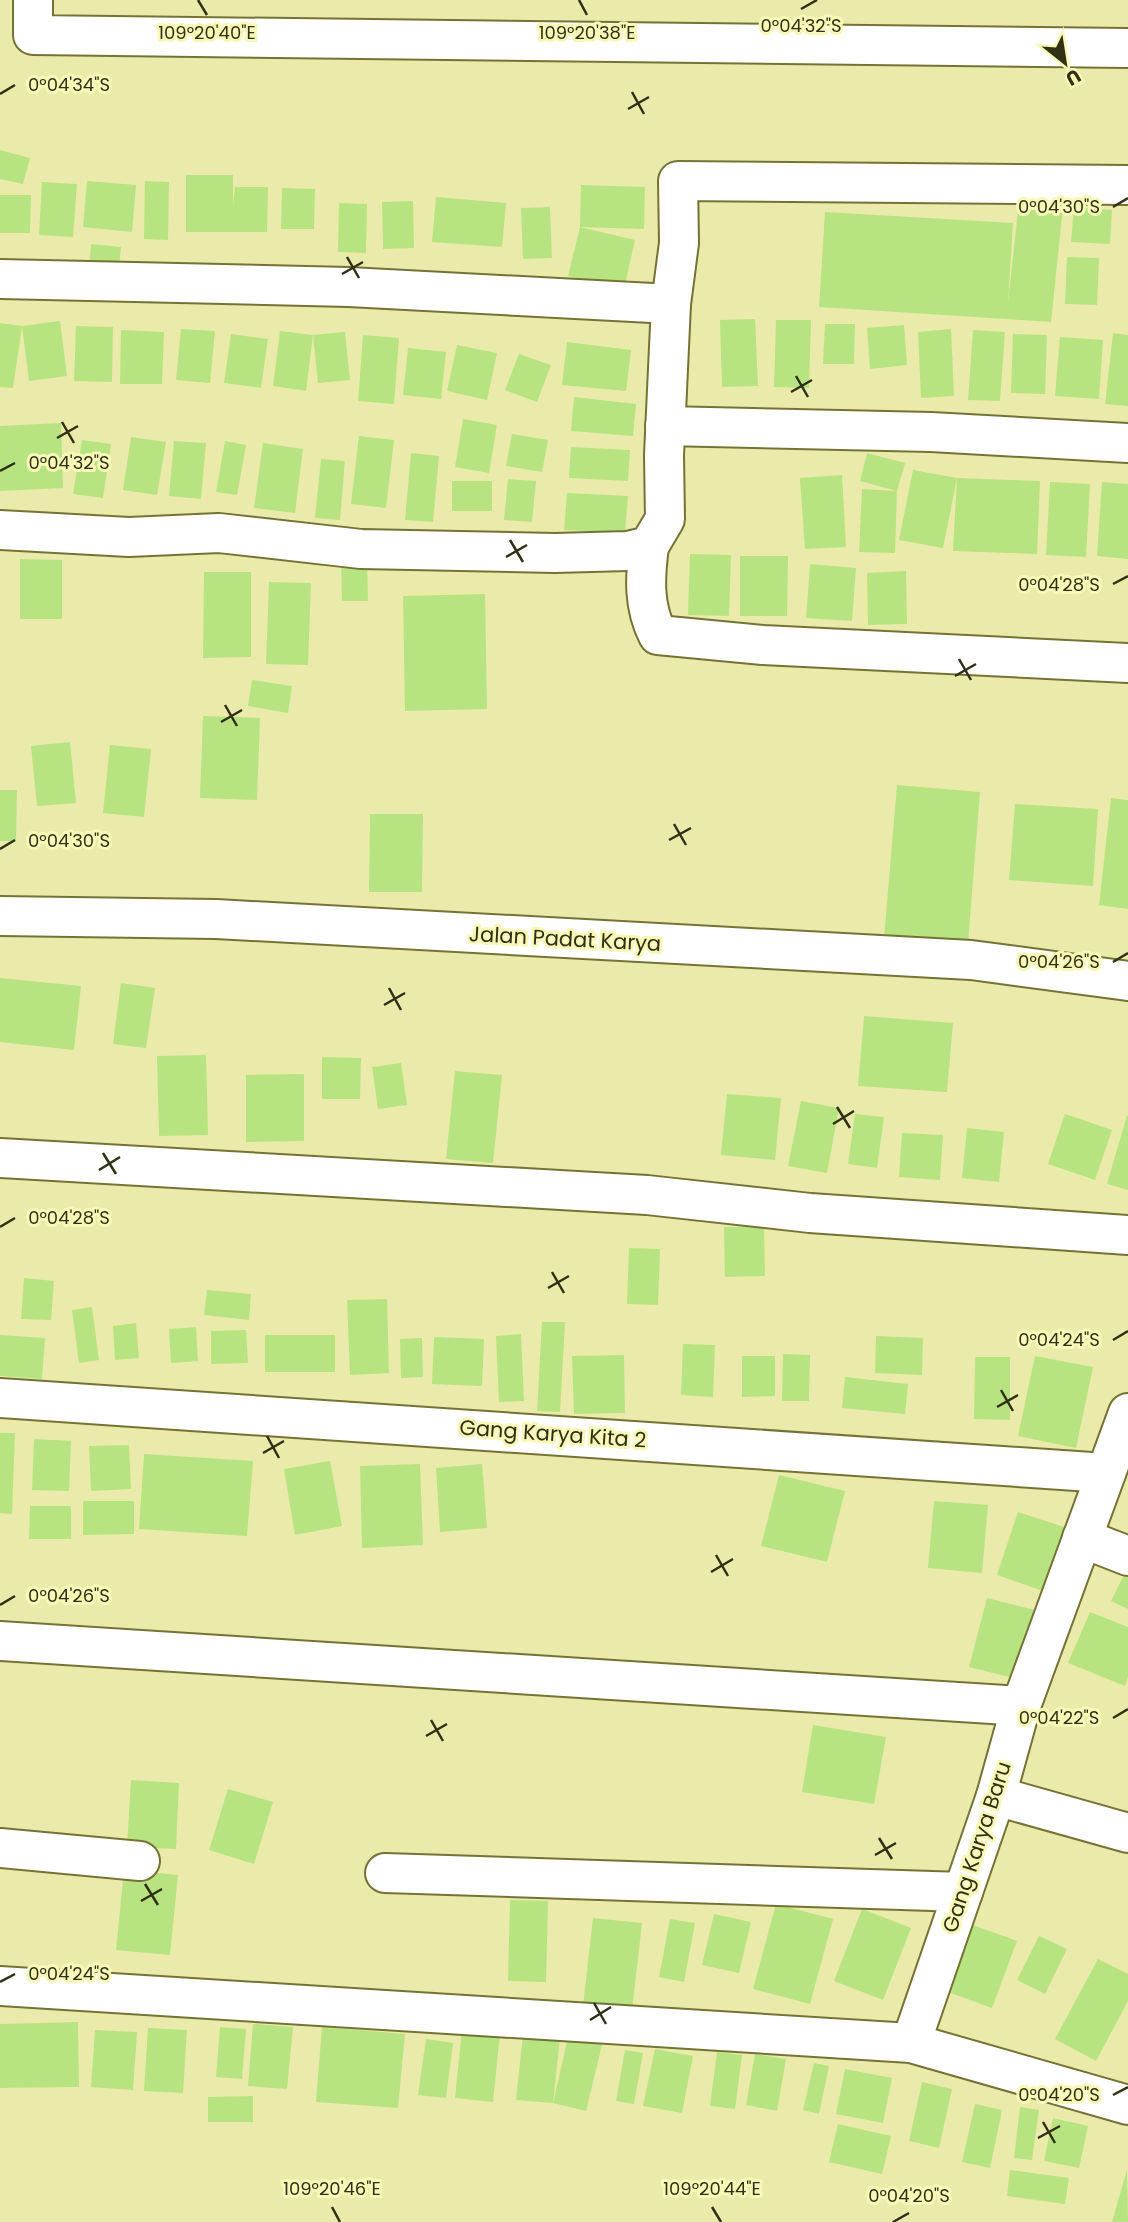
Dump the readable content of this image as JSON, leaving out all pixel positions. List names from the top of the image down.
{
  "streets": {
    "street": ["Jalan Padat Karya", "Gang Karya Kita 2", "Gang Karya Baru"]
  },
  "crossings": [
    ["Gang Karya Kita 2", "Gang Karya Baru"]
  ],
  "north": "bottom right",
  "coordinates": [
    "0°04'32\"S",
    "109°20'40\"E",
    "109°20'38\"E",
    "0°04'34\"S",
    "0°04'30\"S",
    "0°04'28\"S",
    "0°04'26\"S",
    "0°04'24\"S",
    "0°04'22\"S",
    "0°04'20\"S",
    "109°20'46\"E",
    "109°20'44\"E"
  ]
}
